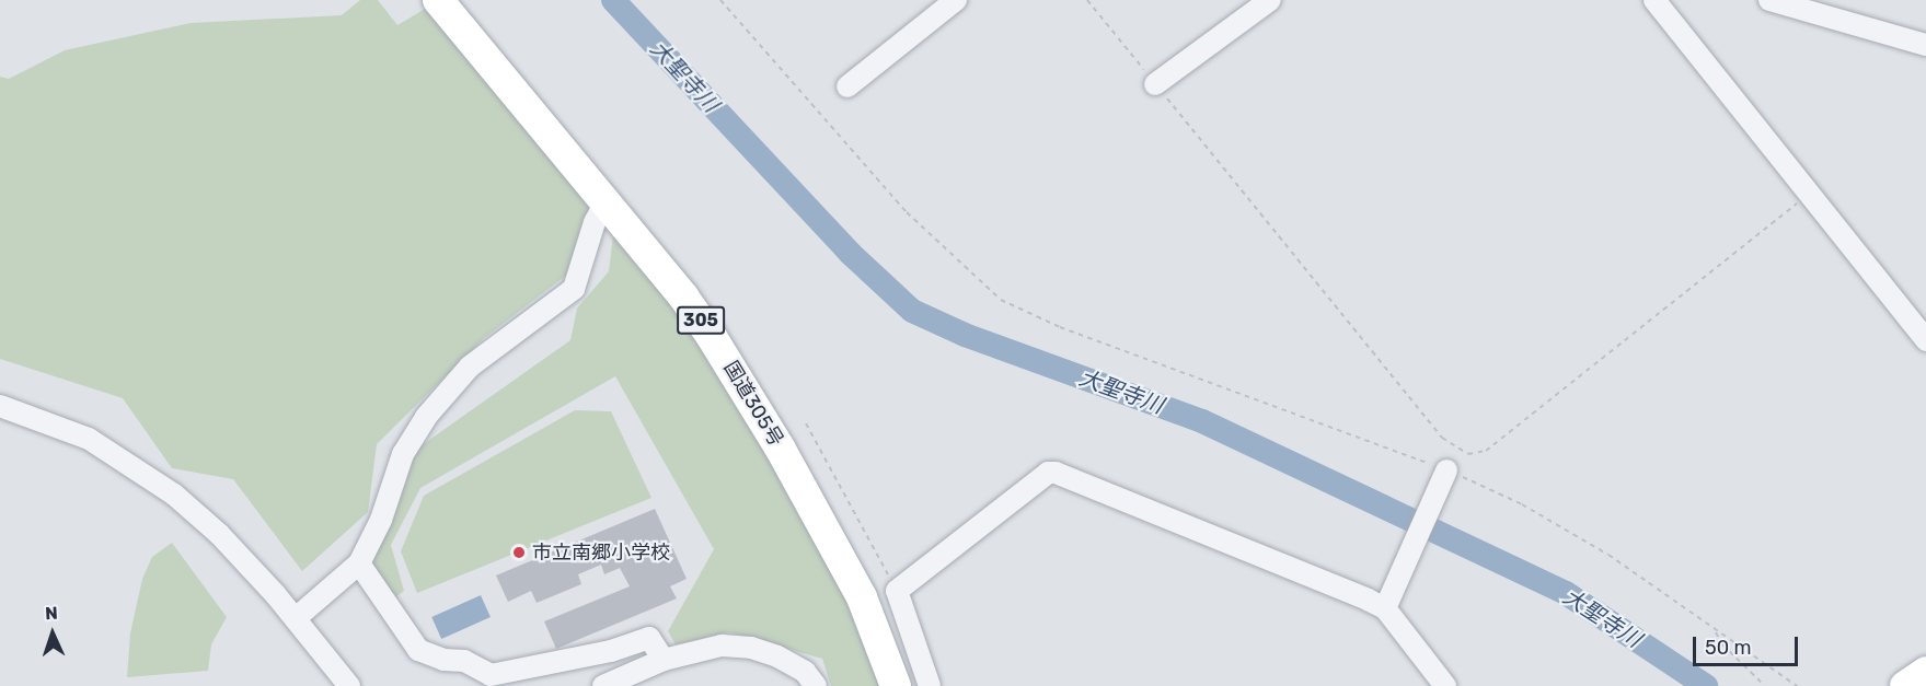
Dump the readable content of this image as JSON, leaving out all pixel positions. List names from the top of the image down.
{
  "streets": {
    "highway": ["305", "国道305号"]
  },
  "water": ["大聖寺川"],
  "places": ["市立南郷小学校"],
  "scale_bar": "50 m",
  "north": "top"
}
